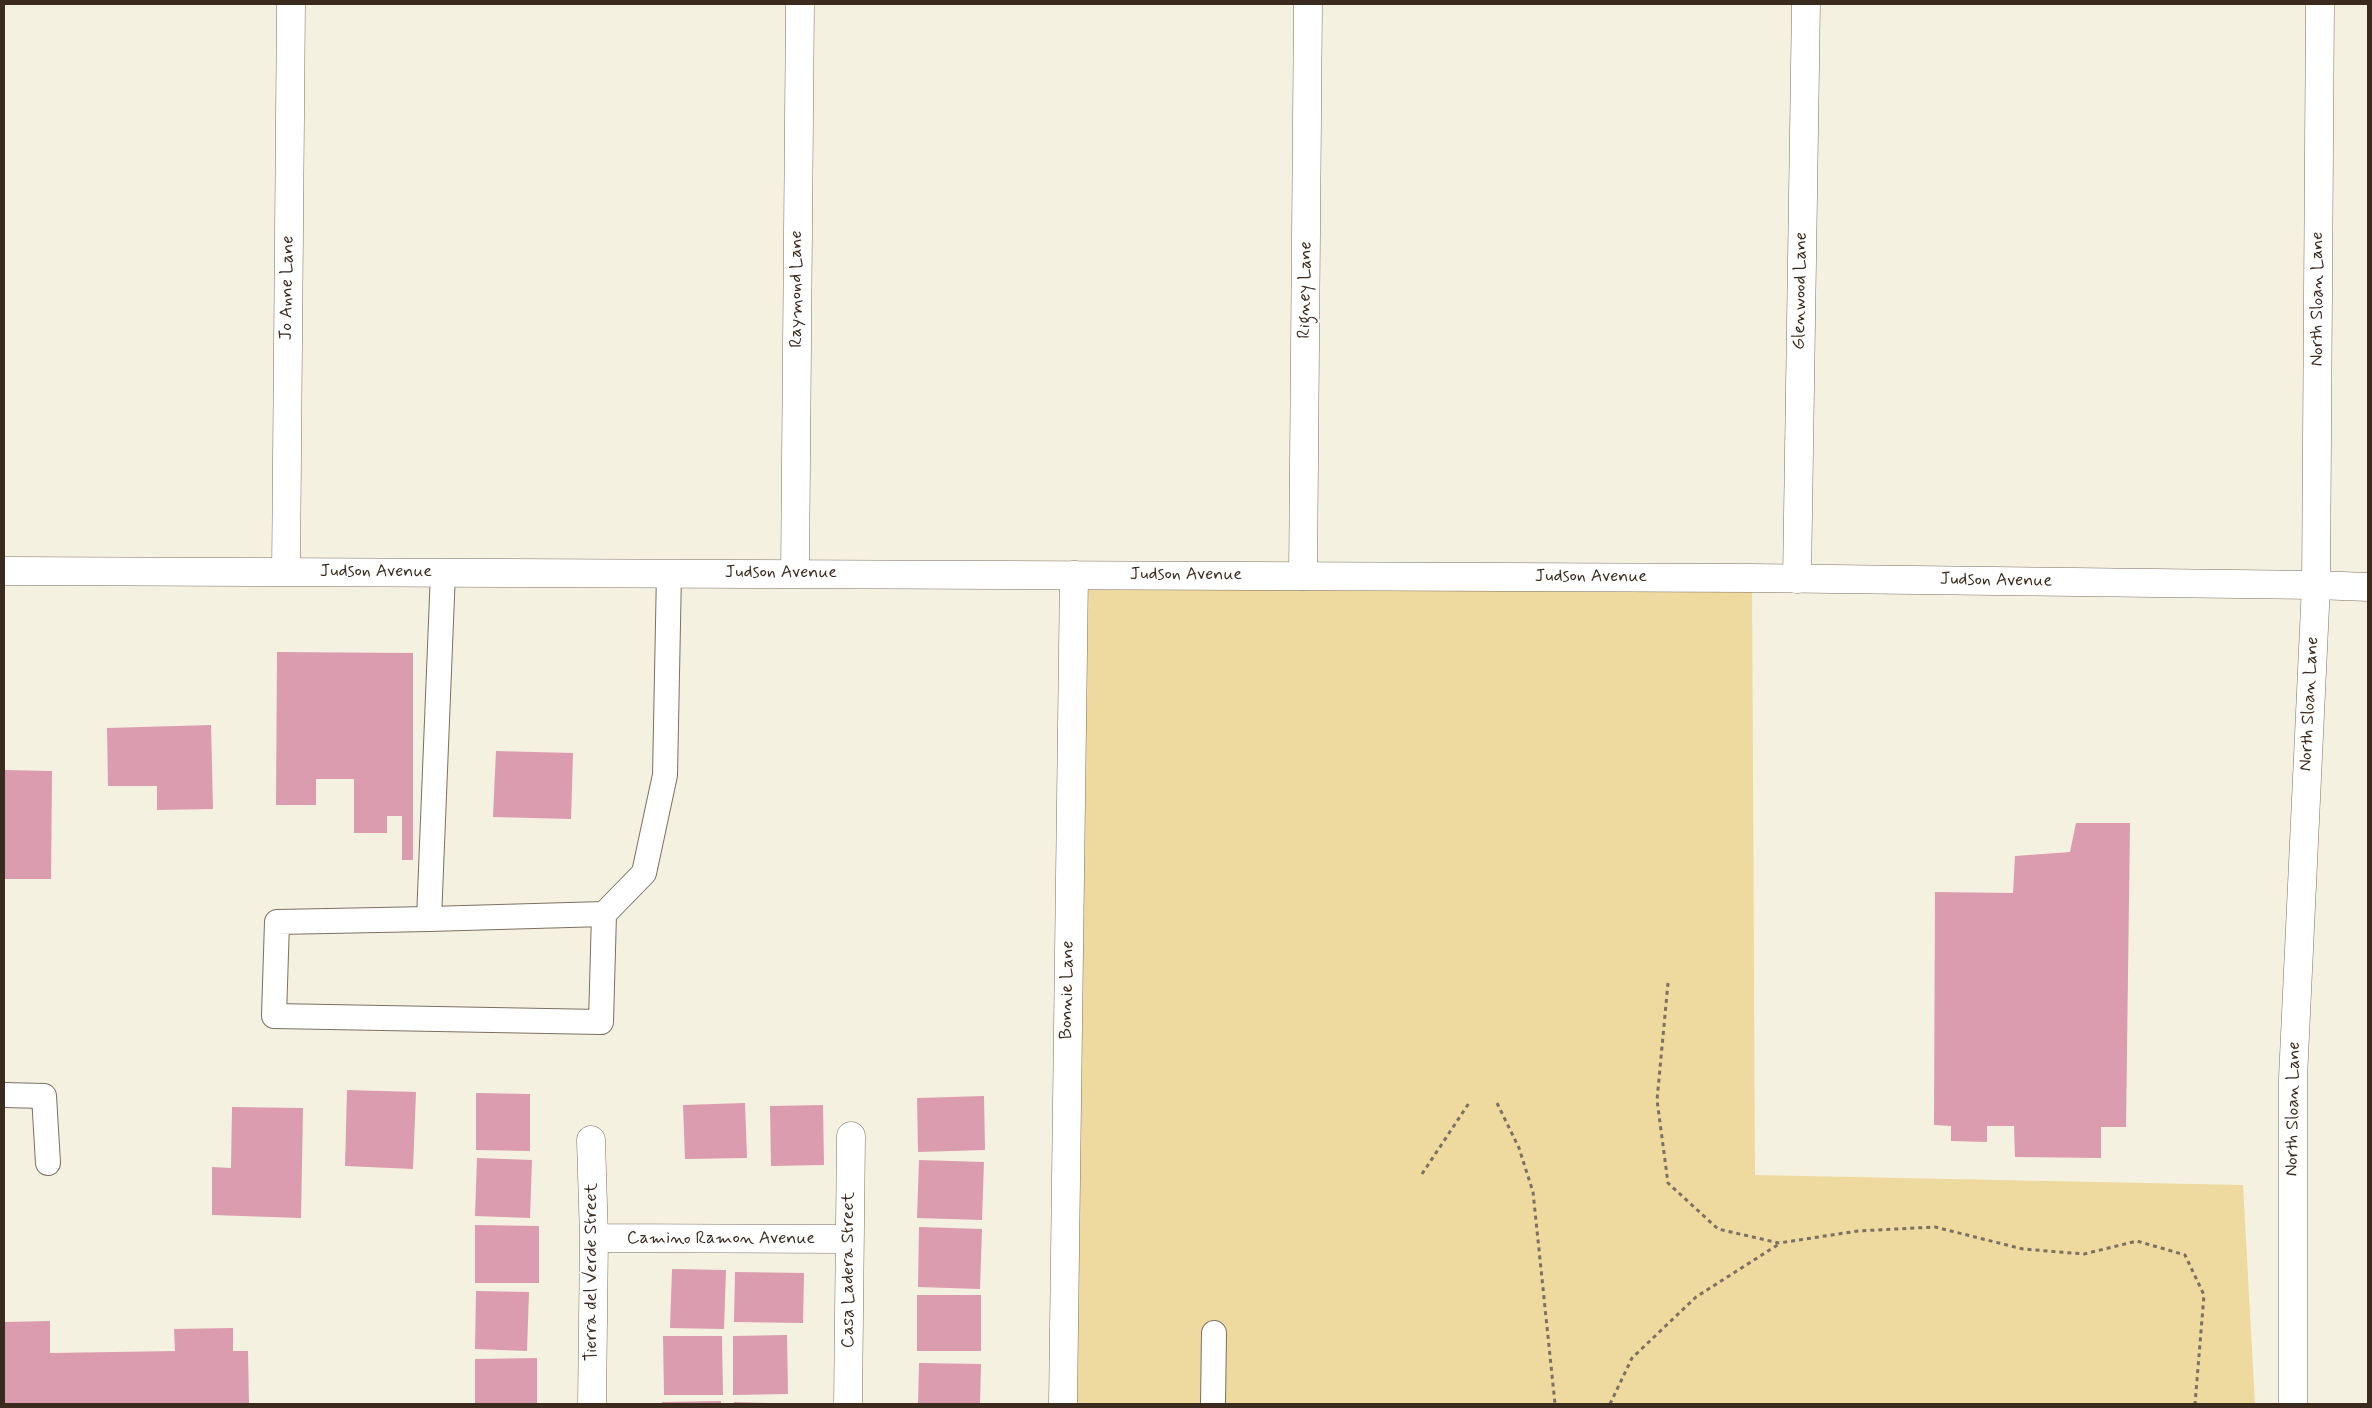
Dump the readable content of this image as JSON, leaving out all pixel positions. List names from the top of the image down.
{
  "streets": {
    "street": [
      "Jo Anne Lane",
      "Raymond Lane",
      "Rigney Lane",
      "Glenwood Lane",
      "North Sloan Lane",
      "Judson Avenue",
      "Bonnie Lane",
      "Camino Ramon Avenue",
      "Casa Ladera Street",
      "Tierra del Verde Street"
    ]
  },
  "crossings": [
    ["Jo Anne Lane", "Judson Avenue"],
    ["Raymond Lane", "Judson Avenue"],
    ["Rigney Lane", "Judson Avenue"],
    ["Glenwood Lane", "Judson Avenue"],
    ["North Sloan Lane", "Judson Avenue"],
    ["Judson Avenue", "Bonnie Lane"],
    ["Camino Ramon Avenue", "Casa Ladera Street"],
    ["Camino Ramon Avenue", "Tierra del Verde Street"]
  ]
}
